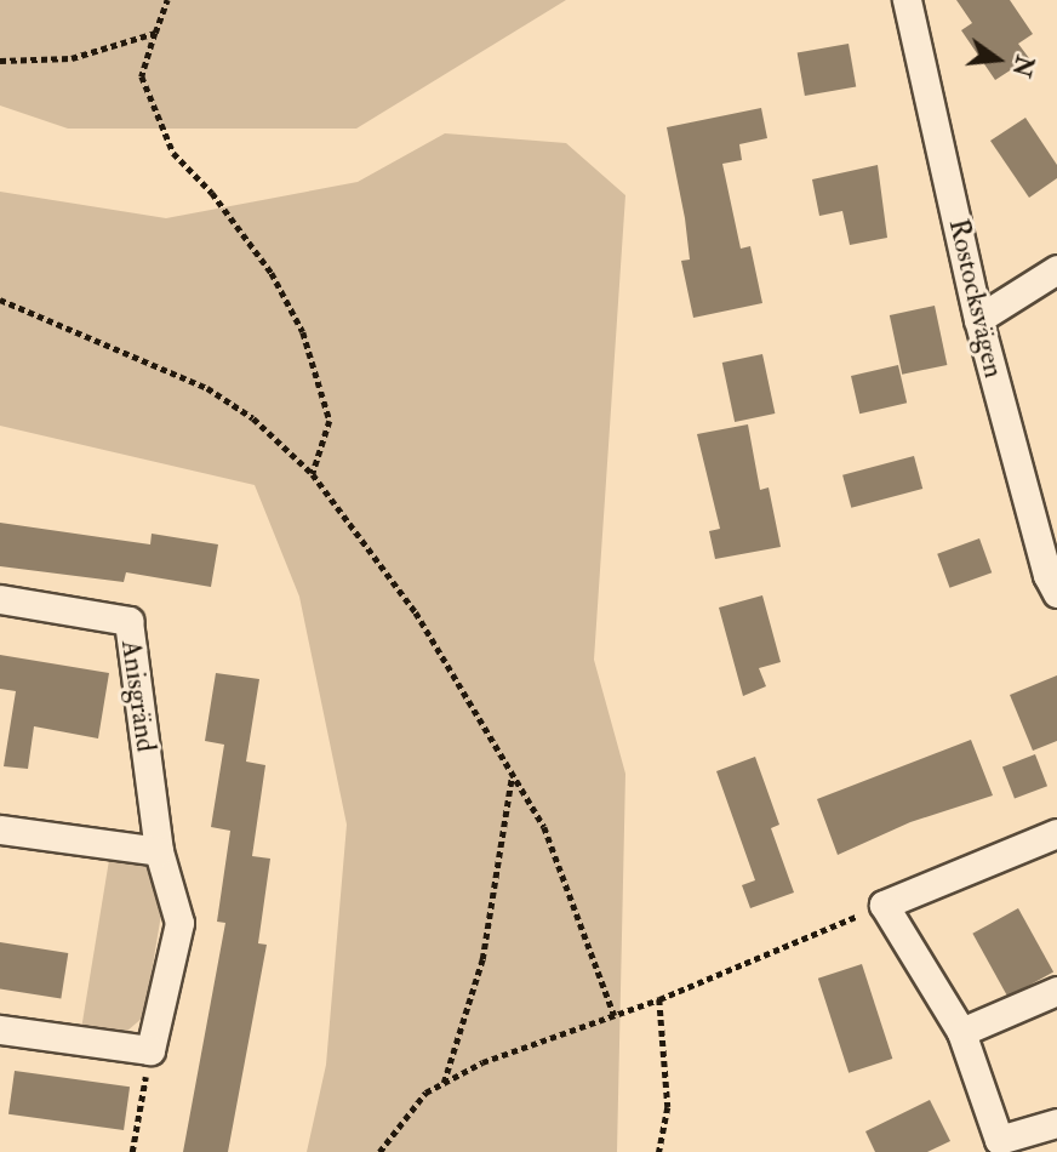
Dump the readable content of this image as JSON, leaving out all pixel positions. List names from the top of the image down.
{
  "streets": {
    "street": ["Rostocksvägen", "Anisgränd"]
  },
  "north": "right"
}
